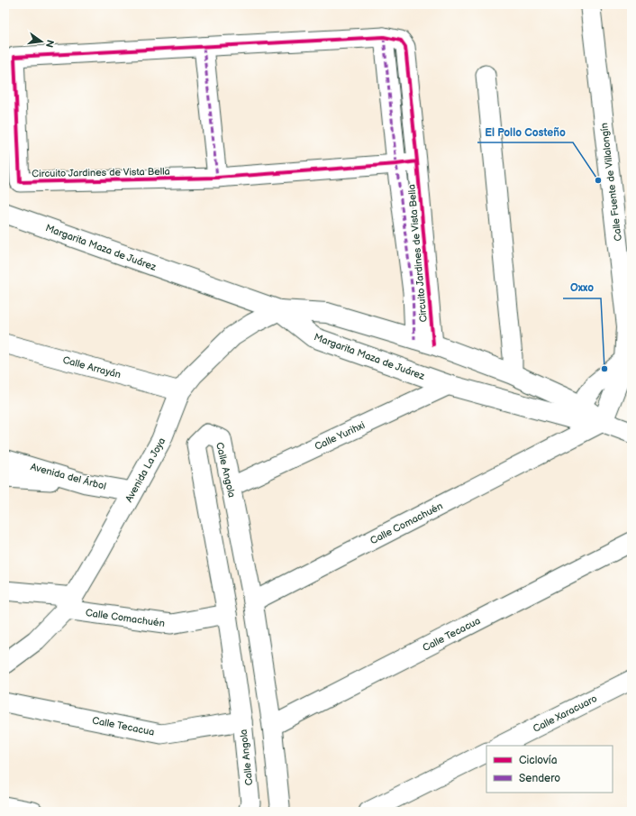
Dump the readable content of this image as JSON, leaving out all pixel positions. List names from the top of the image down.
{
  "streets": {
    "main road": ["Calle Fuente de Villalongín", "Margarita Maza de Juárez", "Avenida La Joya"],
    "street": [
      "Circuito Jardines de Vista Bella",
      "Calle Arrayán",
      "Calle Yurihxi",
      "Calle Angola",
      "Avenida del Árbol",
      "Calle Comachuén",
      "Calle Tecacua",
      "Calle Xaracuaro"
    ]
  },
  "crossings": [
    ["Circuito Jardines de Vista Bella", "Margarita Maza de Juárez"],
    ["Calle Fuente de Villalongín", "Margarita Maza de Juárez"],
    ["Calle Fuente de Villalongín", "Calle Comachuén"],
    ["Margarita Maza de Juárez", "Calle Yurihxi"],
    ["Margarita Maza de Juárez", "Avenida La Joya"],
    ["Margarita Maza de Juárez", "Calle Comachuén"],
    ["Calle Arrayán", "Avenida La Joya"],
    ["Calle Yurihxi", "Calle Angola"],
    ["Avenida La Joya", "Avenida del Árbol"],
    ["Avenida La Joya", "Calle Comachuén"],
    ["Calle Angola", "Calle Comachuén"],
    ["Calle Angola", "Calle Tecacua"]
  ],
  "places": ["El Pollo Costeño", "Oxxo"],
  "legend": ["Ciclovía", "Sendero"],
  "north": "right"
}
